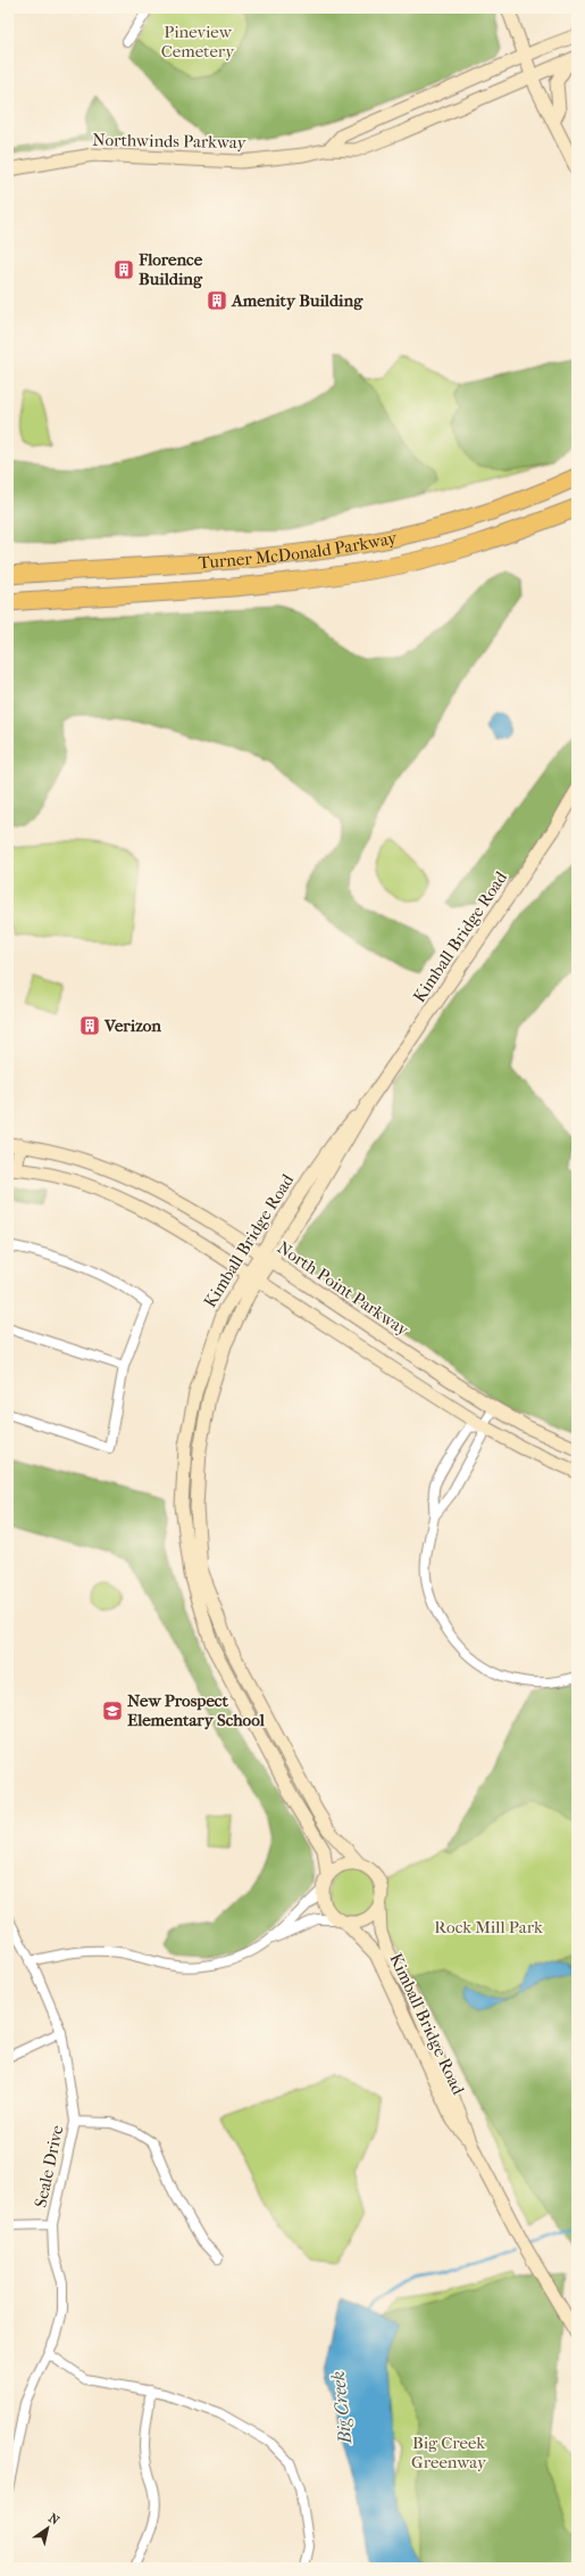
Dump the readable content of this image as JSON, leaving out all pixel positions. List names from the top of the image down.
{
  "streets": {
    "highway": ["Turner McDonald Parkway"],
    "street": [
      "Northwinds Parkway",
      "Kimball Bridge Road",
      "North Point Parkway",
      "Seale Drive"
    ]
  },
  "crossings": [
    ["Kimball Bridge Road", "North Point Parkway"]
  ],
  "water": ["Big Creek"],
  "parks": ["Pineview Cemetery", "Rock Mill Park", "Big Creek Greenway"],
  "places": {
    "building": ["Florence Building", "Amenity Building", "Verizon"],
    "school or university": ["New Prospect Elementary School"]
  },
  "north": "top right"
}
